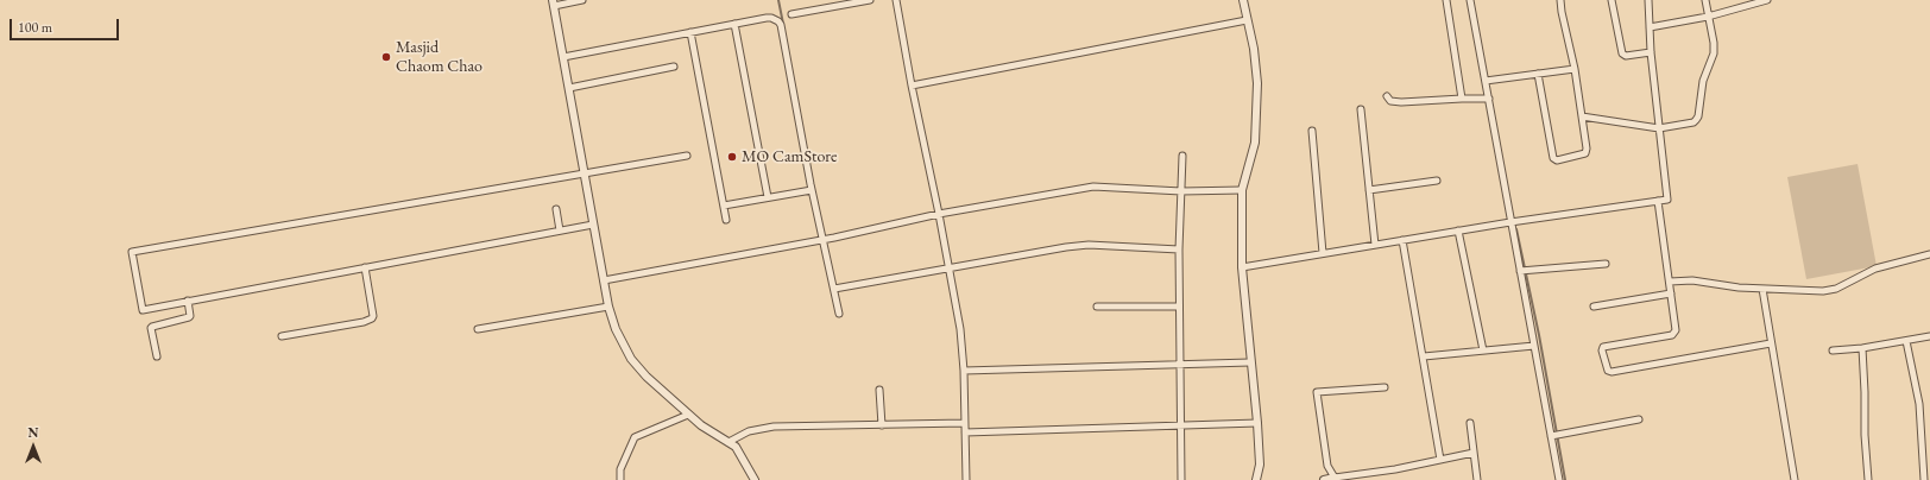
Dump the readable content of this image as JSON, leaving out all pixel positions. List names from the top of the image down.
{
  "places": ["Masjid Chaom Chao", "MO CamStore"],
  "scale_bar": "100 m",
  "north": "top"
}
